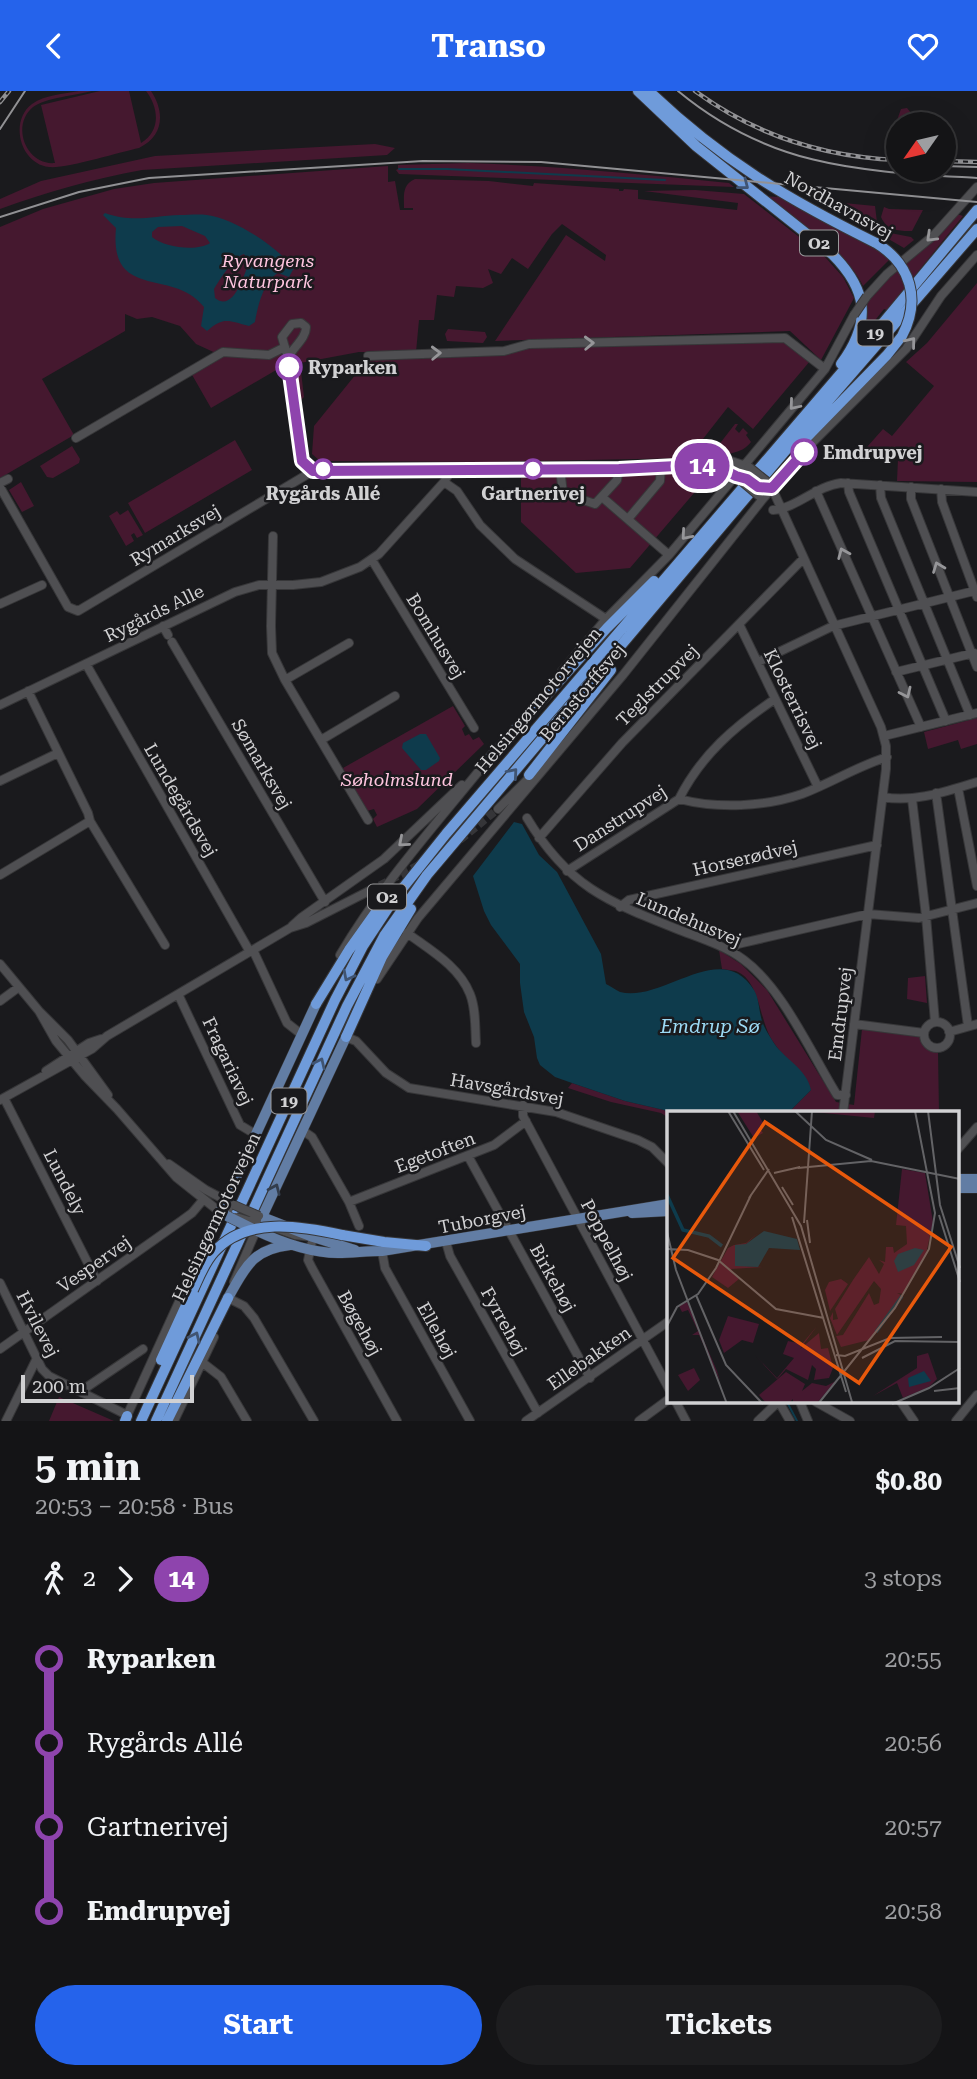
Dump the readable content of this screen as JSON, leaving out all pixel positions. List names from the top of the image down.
{
  "streets": {
    "highway": [
      "Nordhavnsvej",
      "O2",
      "19",
      "Helsingørmotorvejen"
    ],
    "main road": ["Tuborgvej"],
    "street": [
      "Rymarksvej",
      "Rygårds Alle",
      "Bomhusvej",
      "Teglstrupvej",
      "Bernstorffsvej",
      "Klosterrisvej",
      "Sømarksvej",
      "Lundegårdsvej",
      "Danstrupvej",
      "Horserødvej",
      "Lundehusvej",
      "Emdrupvej",
      "Fragariavej",
      "Havsgårdsvej",
      "Egetoften",
      "Lundely",
      "Poppelhøj",
      "Vespervej",
      "Birkehøj",
      "Fyrrehøj",
      "Bøgehøj",
      "Hvilevej",
      "Ellehøj",
      "Ellebakken"
    ]
  },
  "crossings": [
    ["Nordhavnsvej", "Helsingørmotorvejen"],
    ["O2", "Helsingørmotorvejen"],
    ["O2", "Lundegårdsvej"],
    ["O2", "Fragariavej"],
    ["O2", "Havsgårdsvej"],
    ["O2", "Tuborgvej"],
    ["Rygårds Alle", "Bomhusvej"],
    ["Rygårds Alle", "Sømarksvej"],
    ["Rygårds Alle", "Lundegårdsvej"],
    ["Teglstrupvej", "Klosterrisvej"],
    ["Teglstrupvej", "Lundehusvej"],
    ["Teglstrupvej", "Emdrupvej"],
    ["Klosterrisvej", "Danstrupvej"],
    ["Danstrupvej", "Lundehusvej"],
    ["Horserødvej", "Lundehusvej"],
    ["Horserødvej", "Emdrupvej"],
    ["Lundehusvej", "Emdrupvej"],
    ["Havsgårdsvej", "Poppelhøj"],
    ["Egetoften", "Poppelhøj"],
    ["Egetoften", "Birkehøj"],
    ["Lundely", "Vespervej"],
    ["Tuborgvej", "Poppelhøj"],
    ["Tuborgvej", "Vespervej"],
    ["Tuborgvej", "Birkehøj"],
    ["Tuborgvej", "Fyrrehøj"],
    ["Tuborgvej", "Bøgehøj"],
    ["Tuborgvej", "Ellehøj"],
    ["Poppelhøj", "Ellebakken"],
    ["Vespervej", "Hvilevej"],
    ["Birkehøj", "Ellebakken"],
    ["Fyrrehøj", "Ellebakken"]
  ],
  "water": ["Emdrup Sø"],
  "parks": ["Ryvangens Naturpark", "Søholmslund"],
  "places": [
    "Ryparken",
    "Emdrupvej",
    "Rygårds Allé",
    "Gartnerivej"
  ],
  "lines": ["bus line 14"],
  "scale_bar": "200 m",
  "north": "bottom left",
  "page": {
    "header": "Transo",
    "on_map": "14",
    "scale": "200 m",
    "heading": ["5 min", "20:53 – 20:58 · Bus", "$0.80"],
    "legs": ["2", "14", "3 stops"],
    "list": [
      {
        "name": "Ryparken",
        "value": "20:55"
      },
      {
        "name": "Rygårds Allé",
        "value": "20:56"
      },
      {
        "name": "Gartnerivej",
        "value": "20:57"
      },
      {
        "name": "Emdrupvej",
        "value": "20:58"
      }
    ],
    "buttons": ["Start", "Tickets"]
  }
}
